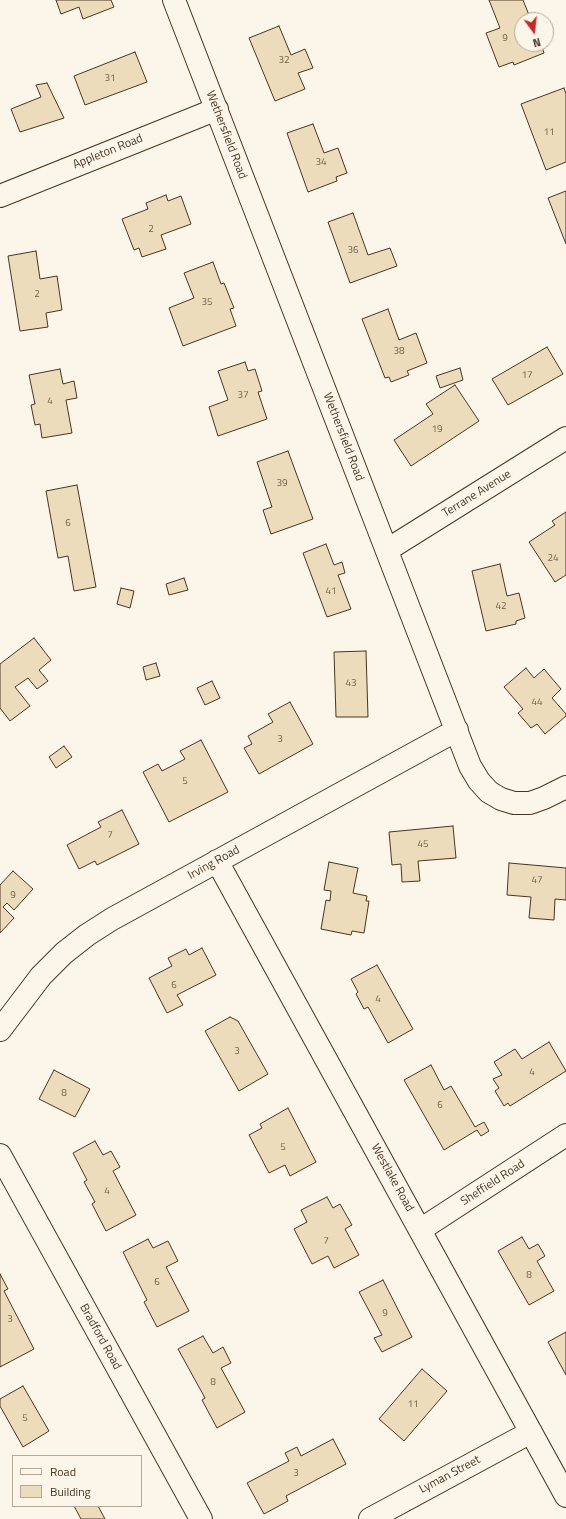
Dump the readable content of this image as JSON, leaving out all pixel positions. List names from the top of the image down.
{
  "streets": {
    "street": [
      "Wethersfield Road",
      "Appleton Road",
      "Terrane Avenue",
      "Irving Road",
      "Westlake Road",
      "Sheffield Road",
      "Bradford Road",
      "Lyman Street"
    ]
  },
  "crossings": [
    ["Wethersfield Road", "Appleton Road"],
    ["Wethersfield Road", "Terrane Avenue"],
    ["Wethersfield Road", "Irving Road"],
    ["Irving Road", "Westlake Road"],
    ["Westlake Road", "Sheffield Road"],
    ["Westlake Road", "Lyman Street"]
  ],
  "house_numbers": [
    "9",
    "32",
    "31",
    "11",
    "34",
    "2",
    "36",
    "2",
    "35",
    "38",
    "17",
    "37",
    "4",
    "19",
    "39",
    "6",
    "24",
    "41",
    "42",
    "43",
    "44",
    "3",
    "5",
    "7",
    "45",
    "47",
    "9",
    "6",
    "4",
    "3",
    "4",
    "8",
    "6",
    "5",
    "4",
    "7",
    "8",
    "6",
    "9",
    "3",
    "8",
    "11",
    "5",
    "3"
  ],
  "legend": ["Road", "Building"],
  "north": "bottom"
}
